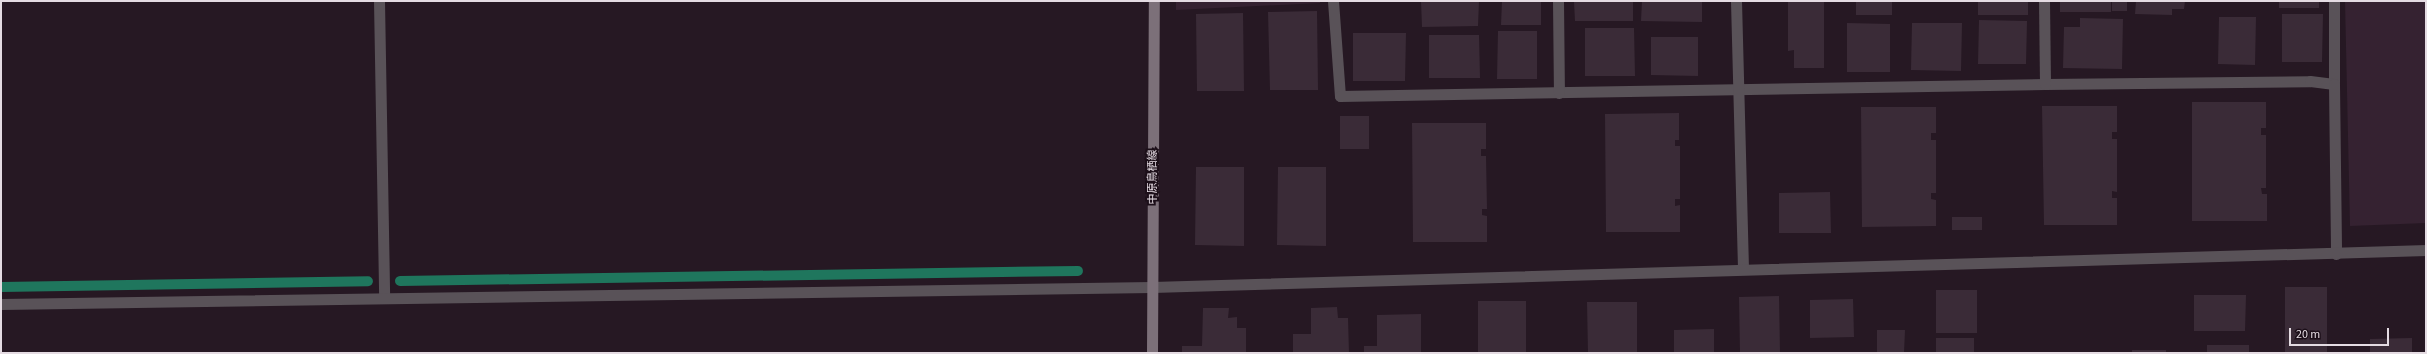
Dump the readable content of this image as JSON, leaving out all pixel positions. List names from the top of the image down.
{
  "streets": {
    "main road": ["中原鳥栖線"]
  },
  "scale_bar": "20 m"
}
